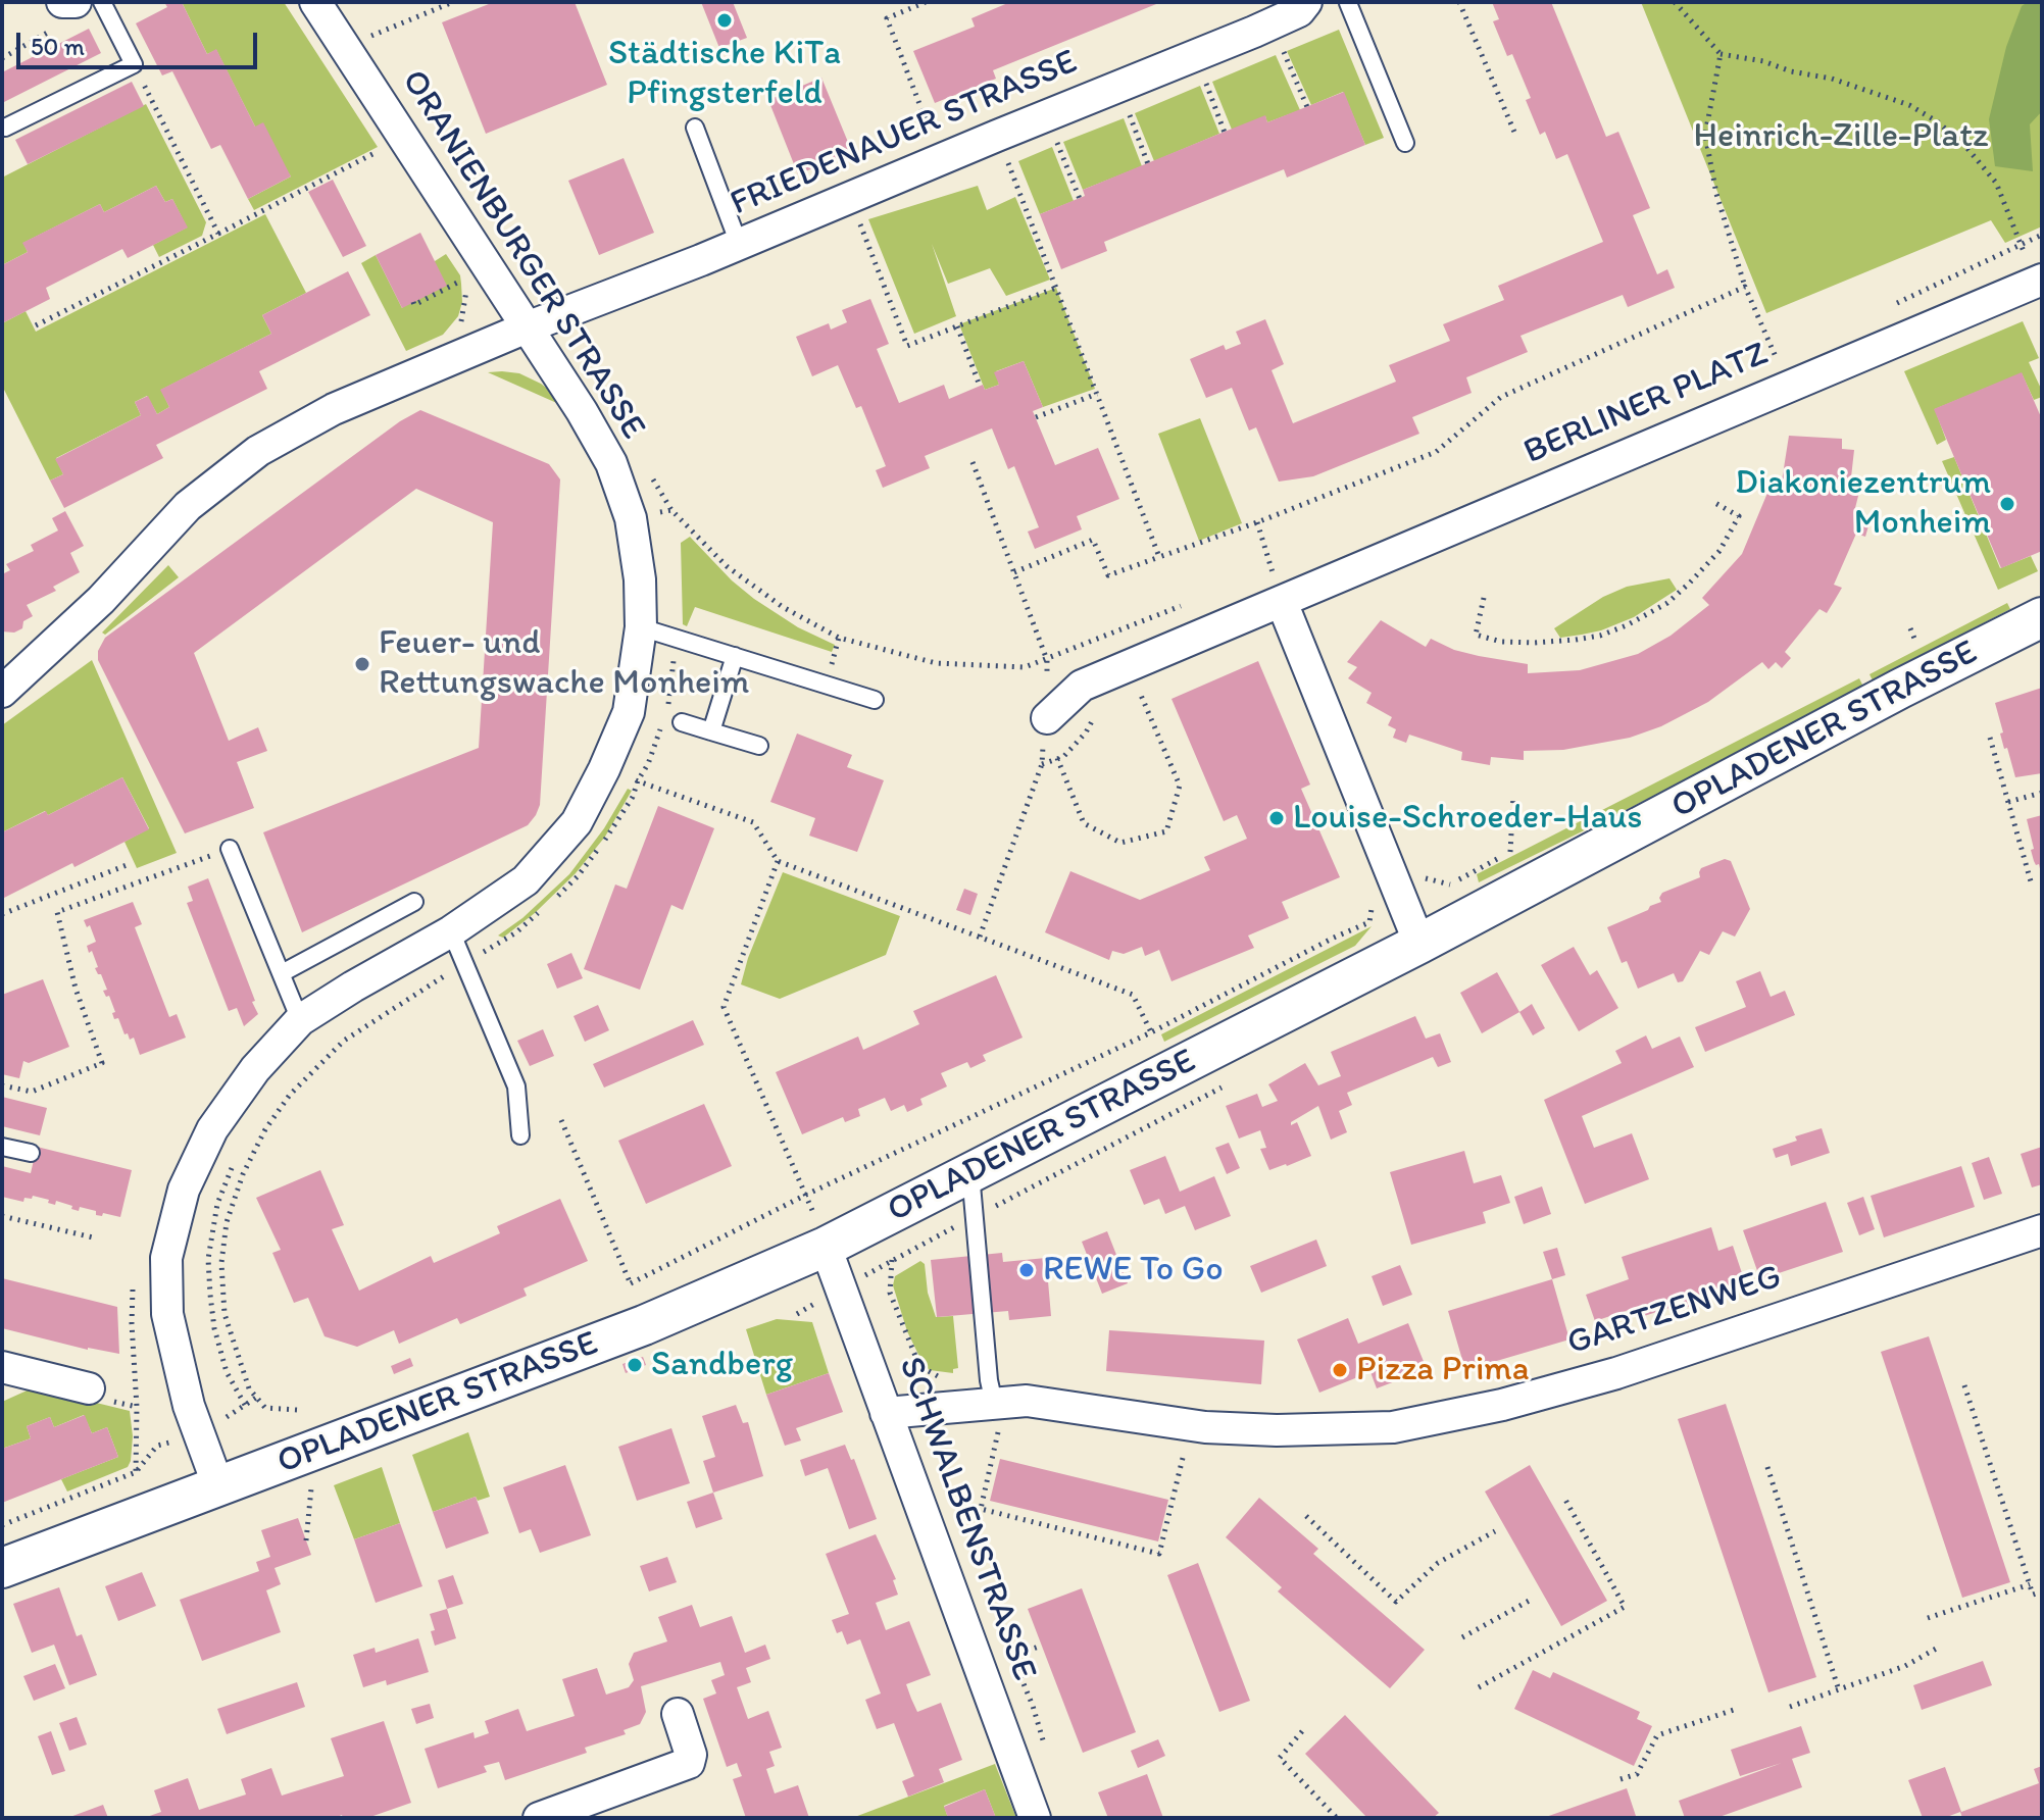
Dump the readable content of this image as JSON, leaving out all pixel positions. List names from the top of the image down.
{
  "streets": {
    "street": [
      "FRIEDENAUER STRASSE",
      "ORANIENBURGER STRASSE",
      "BERLINER PLATZ",
      "OPLADENER STRASSE",
      "GARTZENWEG",
      "SCHWALBENSTRASSE"
    ]
  },
  "crossings": [
    ["FRIEDENAUER STRASSE", "ORANIENBURGER STRASSE"],
    ["ORANIENBURGER STRASSE", "OPLADENER STRASSE"],
    ["OPLADENER STRASSE", "SCHWALBENSTRASSE"],
    ["GARTZENWEG", "SCHWALBENSTRASSE"]
  ],
  "parks": ["Heinrich-Zille-Platz"],
  "places": [
    "Städtische KiTa Pfingsterfeld",
    "Diakoniezentrum Monheim",
    "Feuer- und Rettungswache Monheim",
    "Louise-Schroeder-Haus",
    "REWE To Go",
    "Sandberg",
    "Pizza Prima"
  ],
  "scale_bar": "50 m"
}
